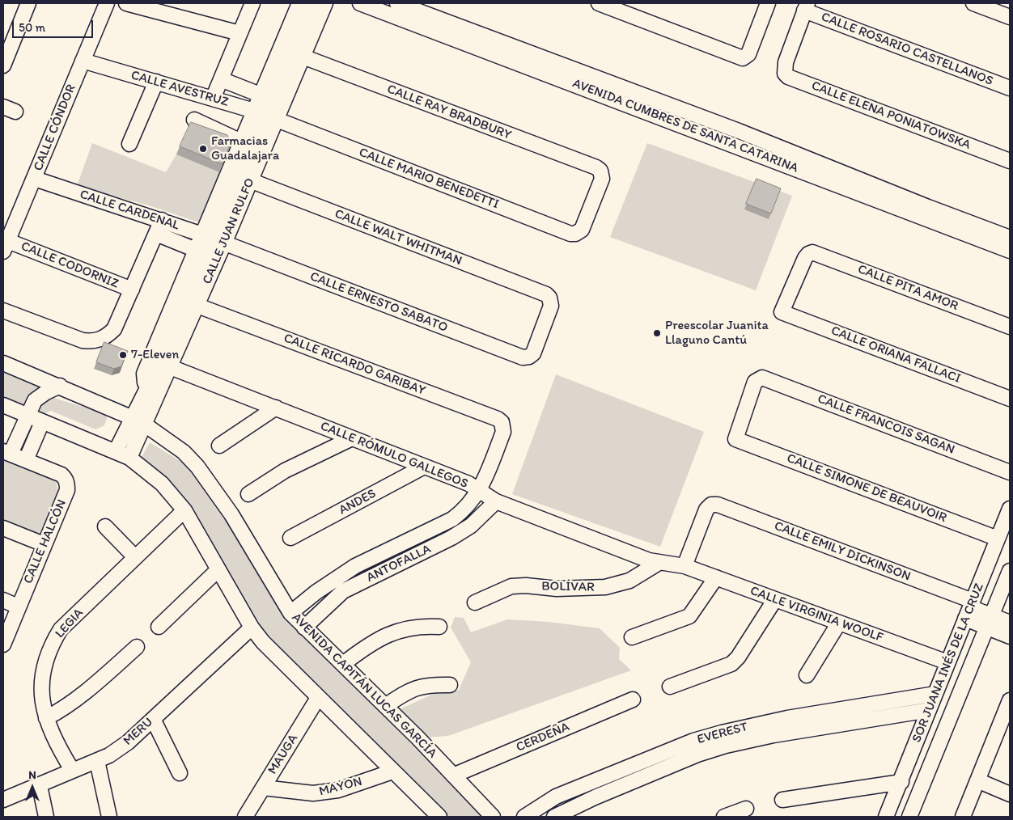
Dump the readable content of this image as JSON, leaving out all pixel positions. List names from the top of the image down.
{
  "streets": {
    "street": [
      "CALLE ROSARIO CASTELLANOS",
      "CALLE AVESTRUZ",
      "CALLE RAY BRADBURY",
      "CALLE ELENA PONIATOWSKA",
      "AVENIDA CUMBRES DE SANTA CATARINA",
      "CALLE CÓNDOR",
      "CALLE MARIO BENEDETTI",
      "CALLE CARDENAL",
      "CALLE JUAN RULFO",
      "CALLE WALT WHITMAN",
      "CALLE CODORNIZ",
      "CALLE PITA AMOR",
      "CALLE ERNESTO SABATO",
      "CALLE ORIANA FALLACI",
      "CALLE RICARDO GARIBAY",
      "CALLE FRANCOIS SAGAN",
      "CALLE RÓMULO GALLEGOS",
      "CALLE SIMONE DE BEAUVOIR",
      "ANDES",
      "CALLE HALCÓN",
      "CALLE EMILY DICKINSON",
      "ANTOFALLA",
      "BOLÍVAR",
      "CALLE VIRGINIA WOOLF",
      "LEGIA",
      "SOR JUANA INÉS DE LA CRUZ",
      "AVENIDA CAPITÁN LUCAS GARCÍA",
      "MERU",
      "EVEREST",
      "CERDEÑA",
      "MAUGA",
      "MAYON"
    ]
  },
  "crossings": [
    ["CALLE ROSARIO CASTELLANOS", "CALLE ELENA PONIATOWSKA"],
    ["CALLE AVESTRUZ", "CALLE CÓNDOR"],
    ["CALLE AVESTRUZ", "CALLE MARIO BENEDETTI"],
    ["CALLE AVESTRUZ", "CALLE JUAN RULFO"],
    ["CALLE RAY BRADBURY", "CALLE MARIO BENEDETTI"],
    ["CALLE RAY BRADBURY", "CALLE JUAN RULFO"],
    ["CALLE CÓNDOR", "CALLE CARDENAL"],
    ["CALLE CÓNDOR", "CALLE CODORNIZ"],
    ["CALLE MARIO BENEDETTI", "CALLE JUAN RULFO"],
    ["CALLE CARDENAL", "CALLE JUAN RULFO"],
    ["CALLE CARDENAL", "CALLE ERNESTO SABATO"],
    ["CALLE JUAN RULFO", "CALLE WALT WHITMAN"],
    ["CALLE JUAN RULFO", "CALLE ERNESTO SABATO"],
    ["CALLE JUAN RULFO", "CALLE RICARDO GARIBAY"],
    ["CALLE JUAN RULFO", "CALLE RÓMULO GALLEGOS"],
    ["CALLE JUAN RULFO", "AVENIDA CAPITÁN LUCAS GARCÍA"],
    ["CALLE WALT WHITMAN", "CALLE ERNESTO SABATO"],
    ["CALLE PITA AMOR", "CALLE ORIANA FALLACI"],
    ["CALLE RICARDO GARIBAY", "ANTOFALLA"],
    ["CALLE FRANCOIS SAGAN", "CALLE SIMONE DE BEAUVOIR"],
    ["CALLE RÓMULO GALLEGOS", "ANDES"],
    ["CALLE RÓMULO GALLEGOS", "CALLE EMILY DICKINSON"],
    ["CALLE RÓMULO GALLEGOS", "ANTOFALLA"],
    ["CALLE RÓMULO GALLEGOS", "BOLÍVAR"],
    ["CALLE RÓMULO GALLEGOS", "CALLE VIRGINIA WOOLF"],
    ["CALLE SIMONE DE BEAUVOIR", "SOR JUANA INÉS DE LA CRUZ"],
    ["CALLE HALCÓN", "AVENIDA CAPITÁN LUCAS GARCÍA"],
    ["CALLE EMILY DICKINSON", "CALLE VIRGINIA WOOLF"],
    ["CALLE EMILY DICKINSON", "SOR JUANA INÉS DE LA CRUZ"],
    ["ANTOFALLA", "AVENIDA CAPITÁN LUCAS GARCÍA"],
    ["CALLE VIRGINIA WOOLF", "SOR JUANA INÉS DE LA CRUZ"],
    ["LEGIA", "MERU"],
    ["SOR JUANA INÉS DE LA CRUZ", "EVEREST"],
    ["AVENIDA CAPITÁN LUCAS GARCÍA", "CERDEÑA"],
    ["MAUGA", "MAYON"]
  ],
  "places": ["Farmacias Guadalajara", "Preescolar Juanita Llaguno Cantú", "7-Eleven"],
  "scale_bar": "50 m",
  "north": "top"
}
